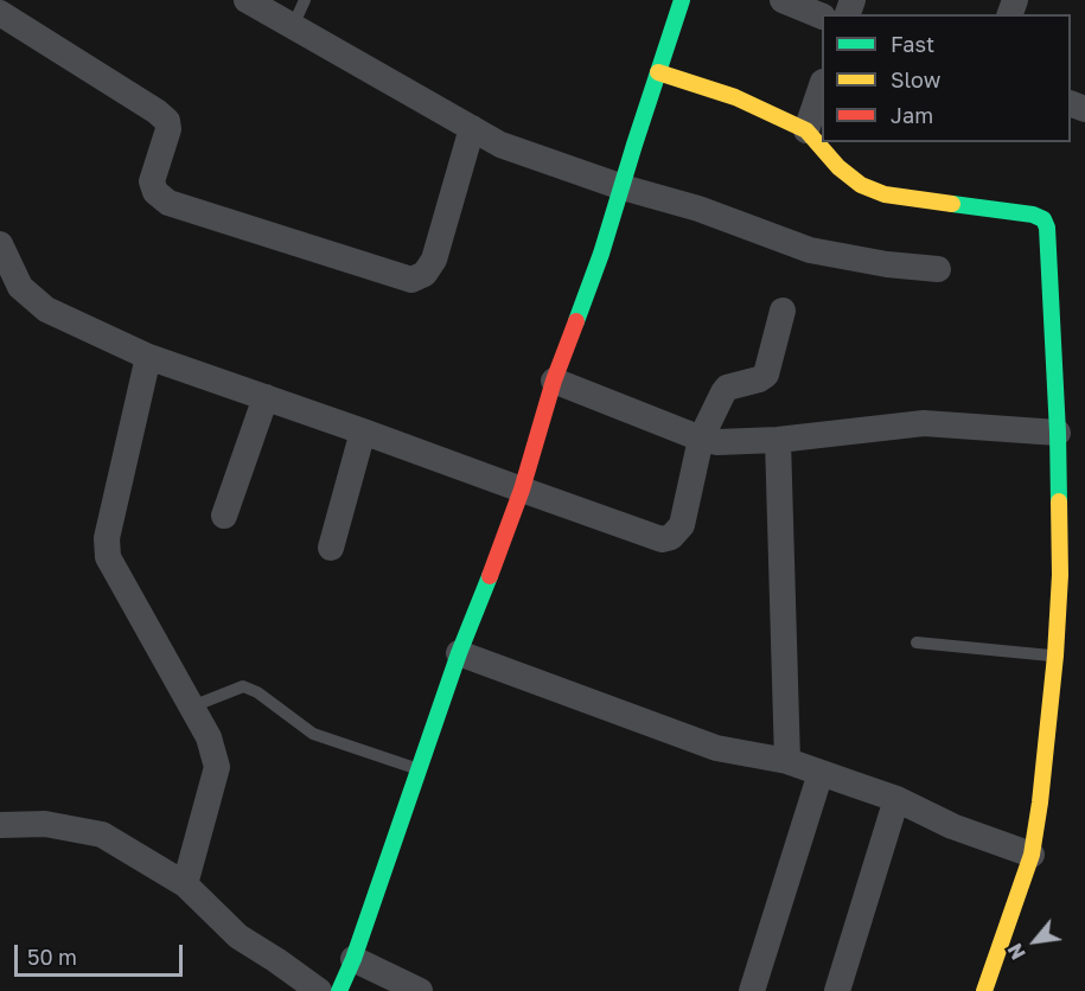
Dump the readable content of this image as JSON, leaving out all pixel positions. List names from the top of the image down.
{
  "legend": ["Fast", "Slow", "Jam"],
  "scale_bar": "50 m",
  "north": "bottom left"
}
